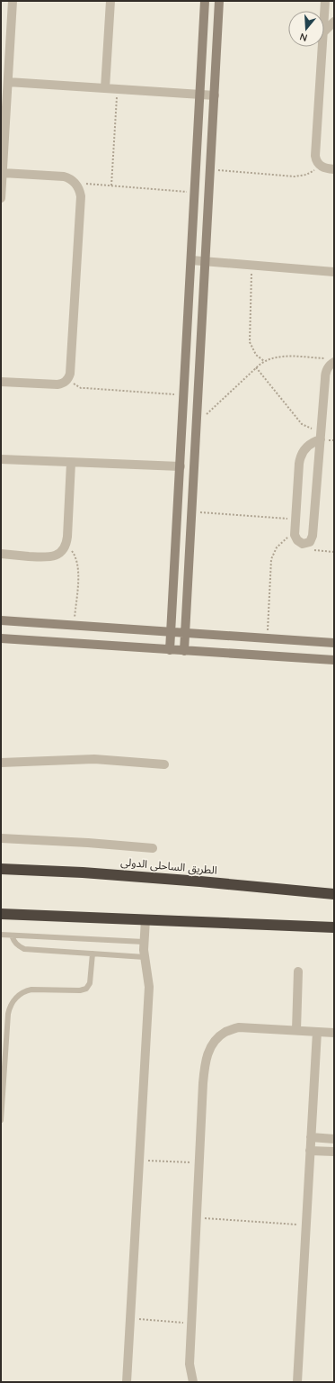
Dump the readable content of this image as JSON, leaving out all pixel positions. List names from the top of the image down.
{
  "streets": {
    "highway": ["الطريق الساحلى الدولى"]
  },
  "north": "bottom"
}
